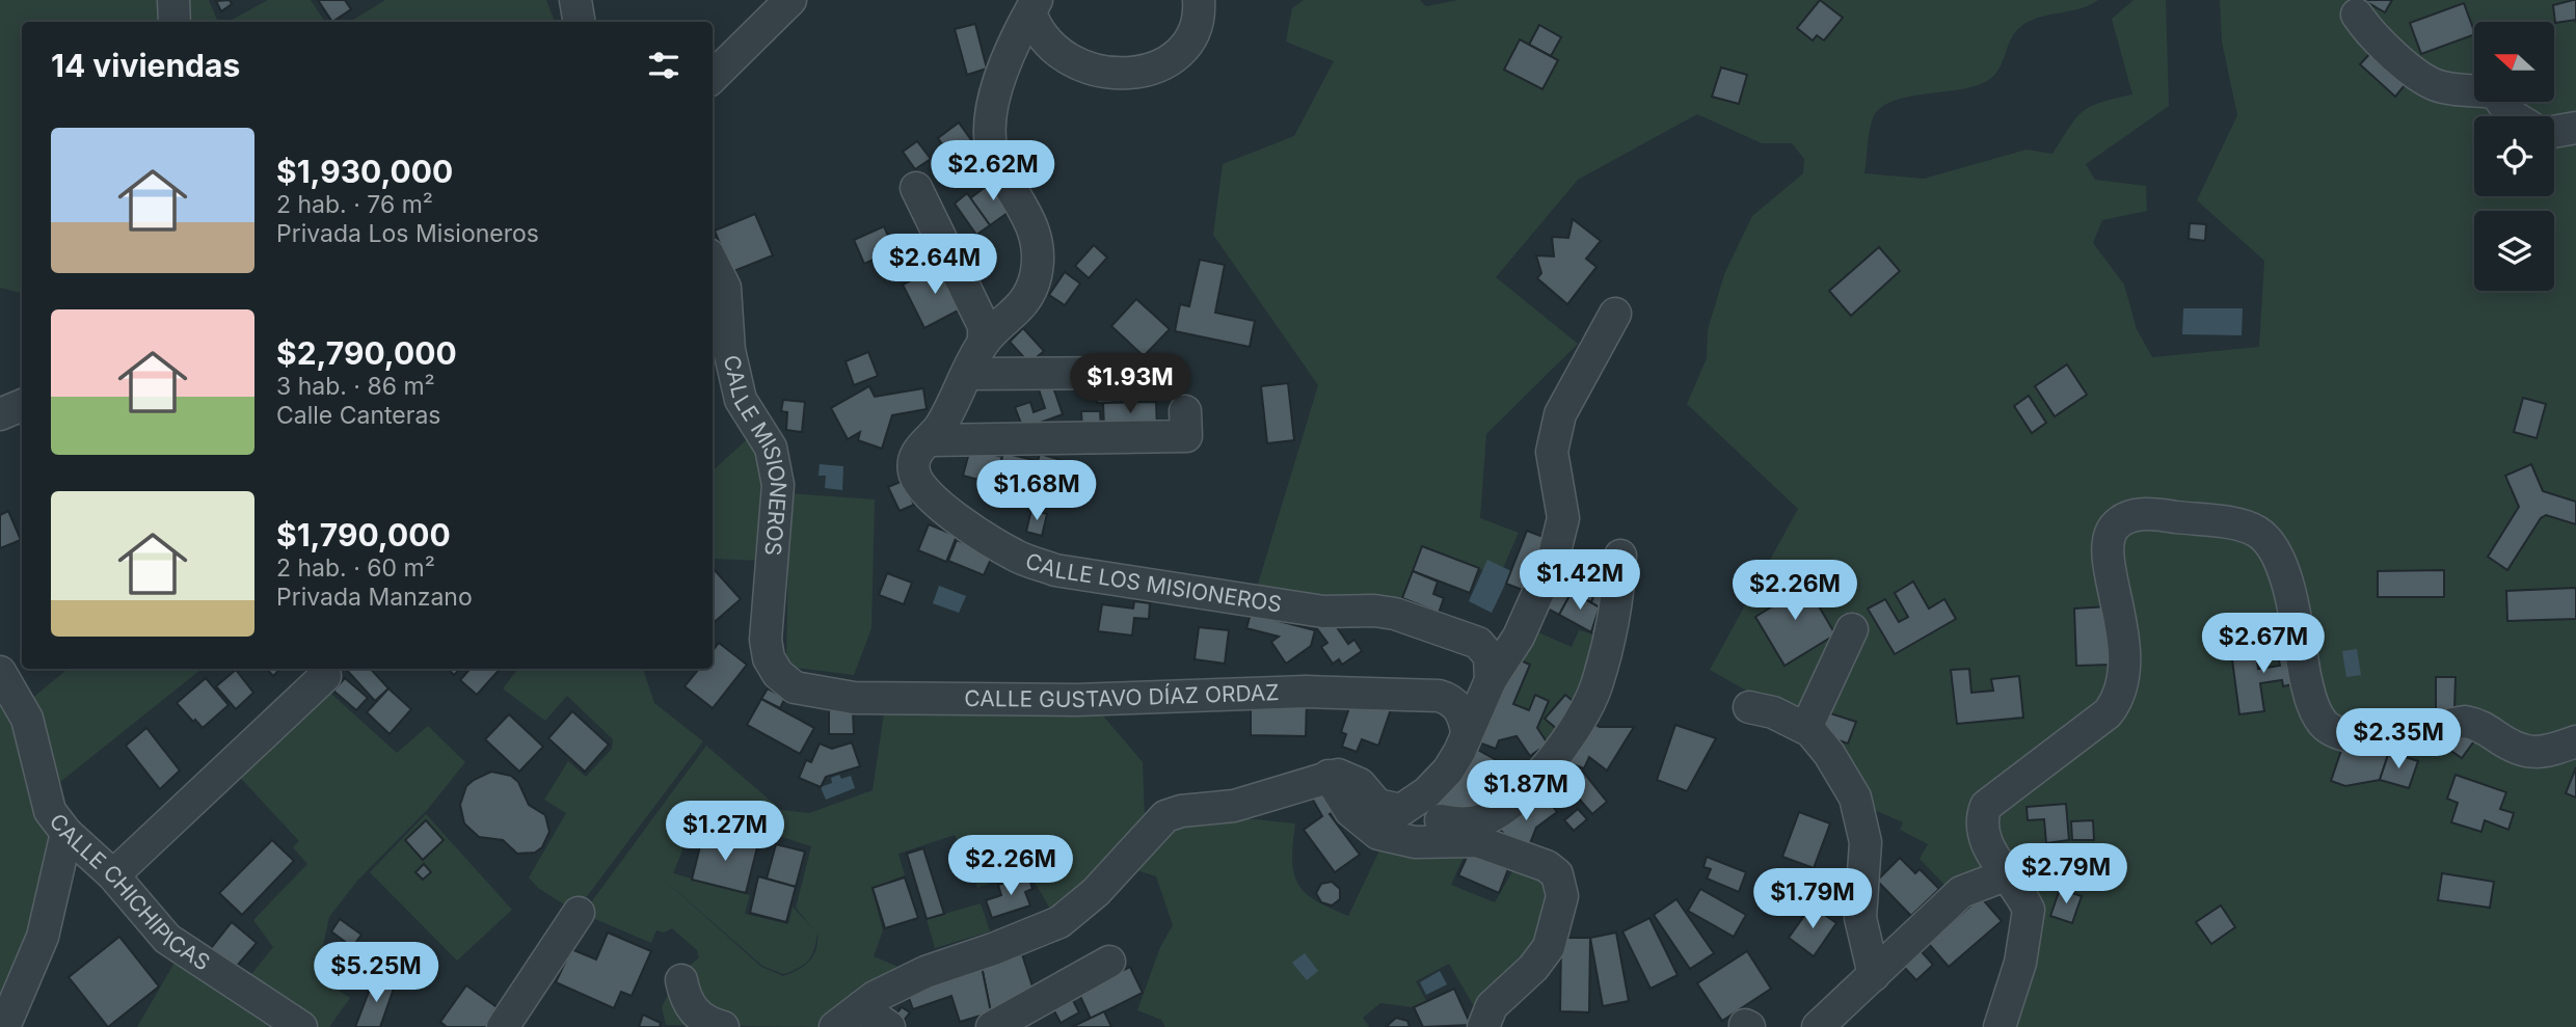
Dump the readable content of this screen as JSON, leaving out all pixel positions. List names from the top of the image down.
{
  "streets": {
    "street": [
      "CALLE MISIONEROS",
      "CALLE LOS MISIONEROS",
      "CALLE GUSTAVO DÍAZ ORDAZ",
      "CALLE CHICHIPICAS"
    ]
  },
  "crossings": [
    ["CALLE MISIONEROS", "CALLE GUSTAVO DÍAZ ORDAZ"]
  ],
  "north": "left",
  "page": {
    "heading": "14 viviendas",
    "list": [
      {
        "name": "$1,930,000",
        "note": "2 hab. · 76 m² · Privada Los Misioneros"
      },
      {
        "name": "$2,790,000",
        "note": "3 hab. · 86 m² · Calle Canteras"
      },
      {
        "name": "$1,790,000",
        "note": "2 hab. · 60 m² · Privada Manzano"
      }
    ],
    "price": [
      "$2.62M",
      "$2.64M",
      "$1.93M",
      "$1.68M",
      "$1.42M",
      "$2.26M",
      "$2.67M",
      "$2.35M",
      "$1.87M",
      "$1.27M",
      "$2.26M",
      "$2.79M",
      "$1.79M",
      "$5.25M"
    ]
  }
}
